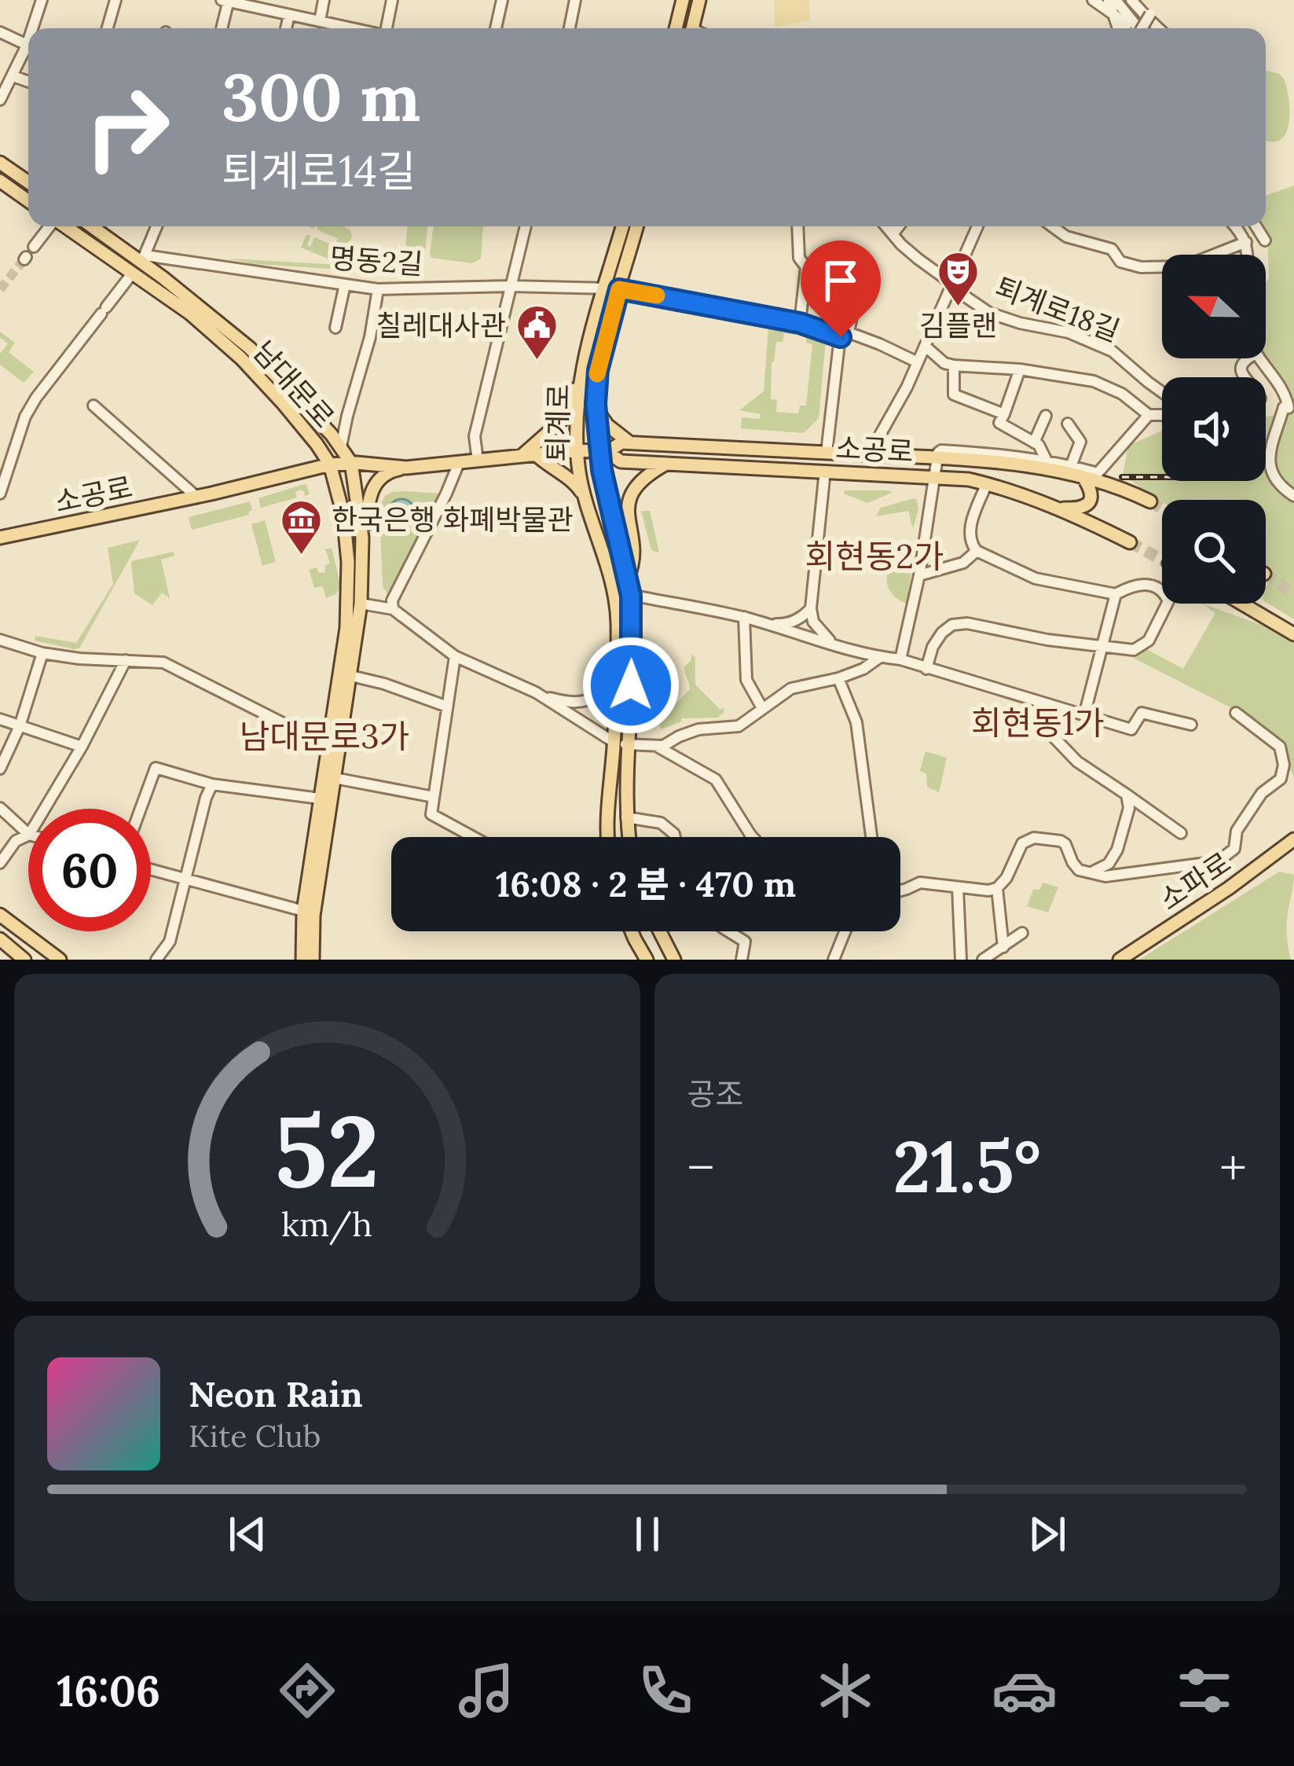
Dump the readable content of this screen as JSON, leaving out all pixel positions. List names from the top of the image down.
{
  "streets": {
    "main road": [
      "남대문로",
      "퇴계로",
      "소공로",
      "소파로"
    ],
    "street": ["명동2길", "퇴계로18길"]
  },
  "crossings": [
    ["명동2길", "남대문로"],
    ["명동2길", "퇴계로"],
    ["남대문로", "소공로"],
    ["퇴계로", "소공로"]
  ],
  "districts": ["회현동2가", "회현동1가", "남대문로3가"],
  "places": {
    "theatre": ["김플랜"],
    "public building": ["칠레대사관"],
    "museum": ["한국은행 화폐박물관"]
  },
  "north": "left",
  "page": {
    "turn": ["300 m", "퇴계로14길"],
    "limit": "60",
    "trip": "16:08 · 2 분 · 470 m",
    "tile": "공조",
    "heat": ["−", "21.5°", "+"],
    "song": ["Neon Rain", "Kite Club"],
    "tabs": "16:06",
    "gauge": ["52", "km/h"]
  }
}
